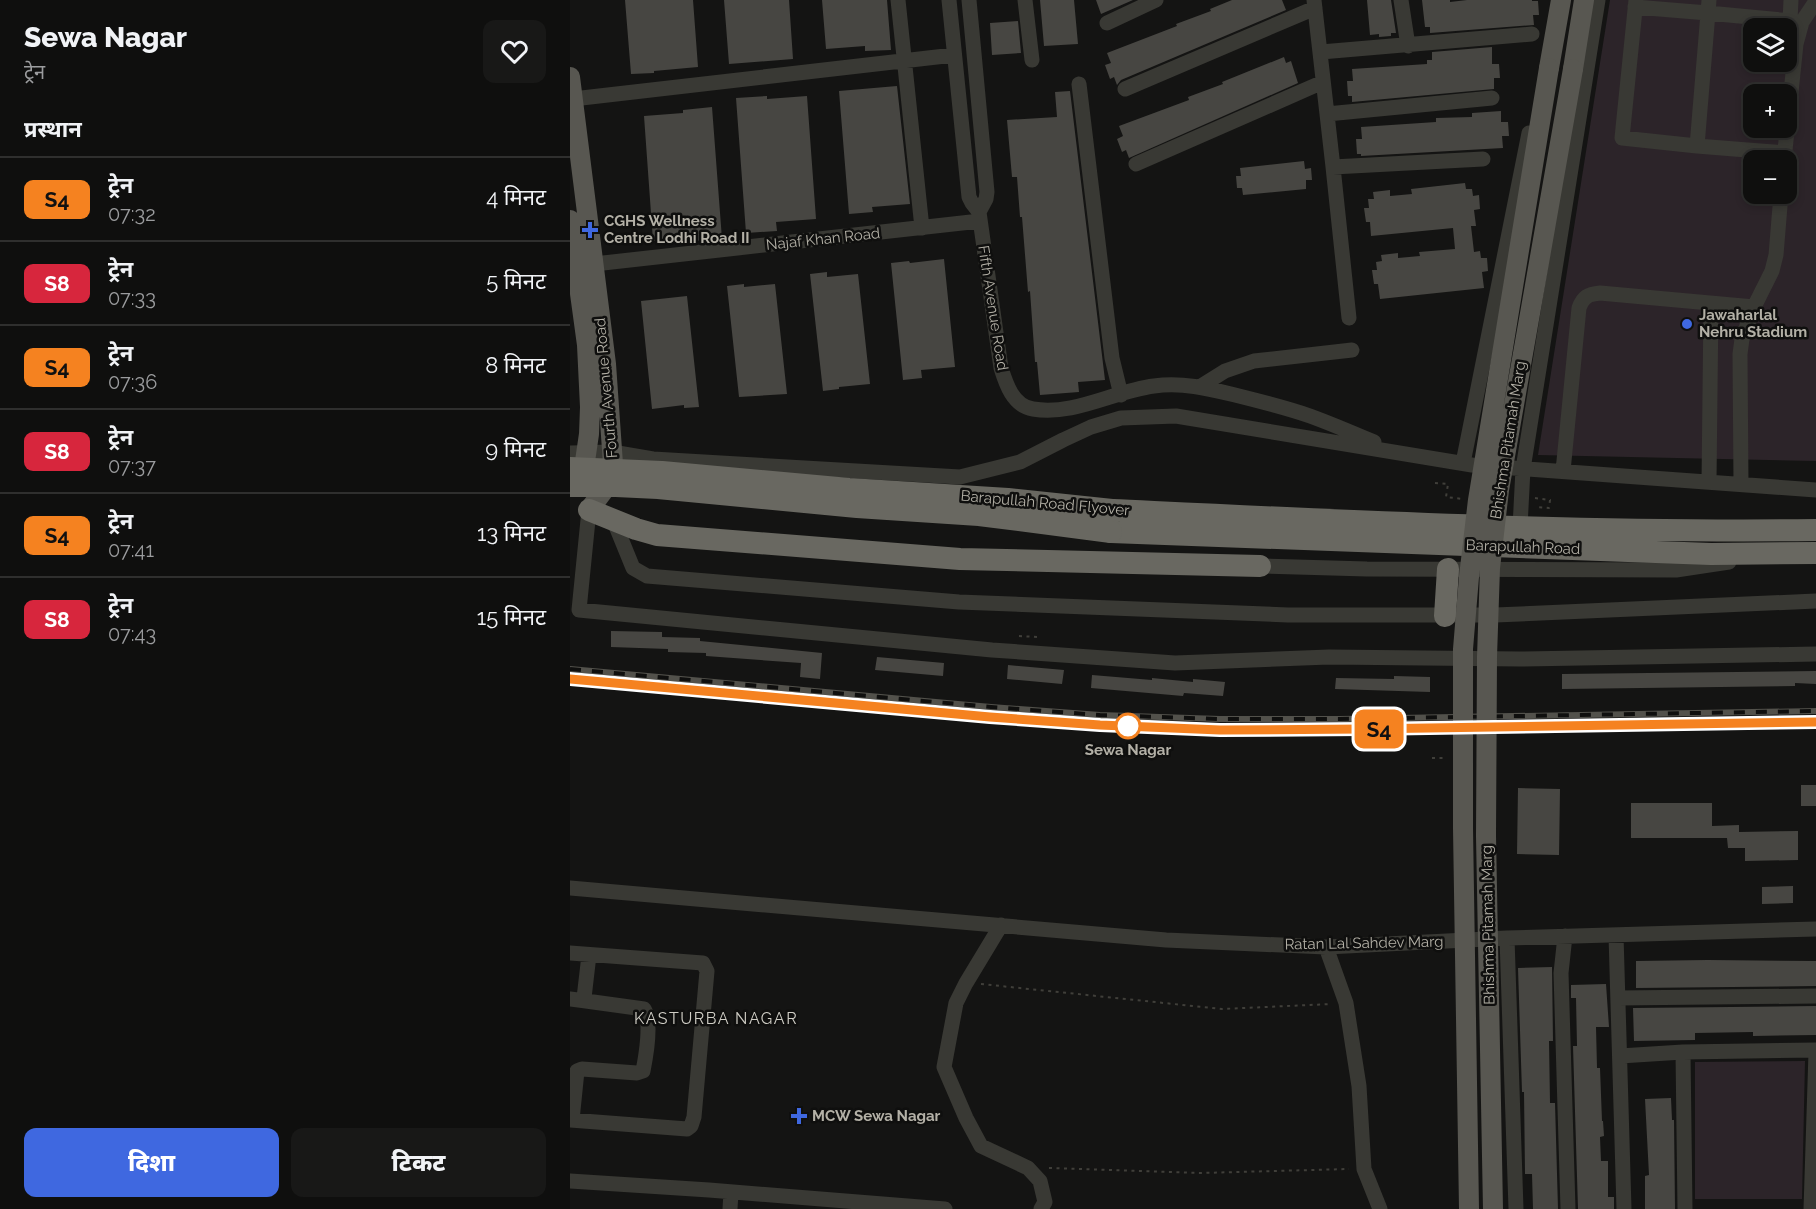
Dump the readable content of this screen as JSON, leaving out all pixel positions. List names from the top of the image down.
{
  "streets": {
    "highway": ["Barapullah Road Flyover", "Barapullah Road"],
    "main road": ["Fourth Avenue Road", "Bhishma Pitamah Marg"],
    "street": ["Najaf Khan Road", "Fifth Avenue Road", "Ratan Lal Sahdev Marg"]
  },
  "crossings": [
    ["Najaf Khan Road", "Fifth Avenue Road"],
    ["Najaf Khan Road", "Fourth Avenue Road"],
    ["Fourth Avenue Road", "Barapullah Road Flyover"],
    ["Barapullah Road Flyover", "Barapullah Road"]
  ],
  "districts": ["KASTURBA NAGAR"],
  "places": {
    "health": ["CGHS Wellness Centre Lodhi Road II", "MCW Sewa Nagar"],
    "other": ["Jawaharlal Nehru Stadium", "Sewa Nagar"]
  },
  "page": {
    "heading": [
      ["Sewa Nagar", "ट्रेन"],
      "प्रस्थान"
    ],
    "on_map": "S4",
    "map_buttons": ["+", "−"],
    "list": [
      {
        "mark": "S4",
        "name": "ट्रेन",
        "note": "07:32",
        "value": "4 मिनट"
      },
      {
        "mark": "S8",
        "name": "ट्रेन",
        "note": "07:33",
        "value": "5 मिनट"
      },
      {
        "mark": "S4",
        "name": "ट्रेन",
        "note": "07:36",
        "value": "8 मिनट"
      },
      {
        "mark": "S8",
        "name": "ट्रेन",
        "note": "07:37",
        "value": "9 मिनट"
      },
      {
        "mark": "S4",
        "name": "ट्रेन",
        "note": "07:41",
        "value": "13 मिनट"
      },
      {
        "mark": "S8",
        "name": "ट्रेन",
        "note": "07:43",
        "value": "15 मिनट"
      }
    ],
    "buttons": ["दिशा", "टिकट"]
  }
}
